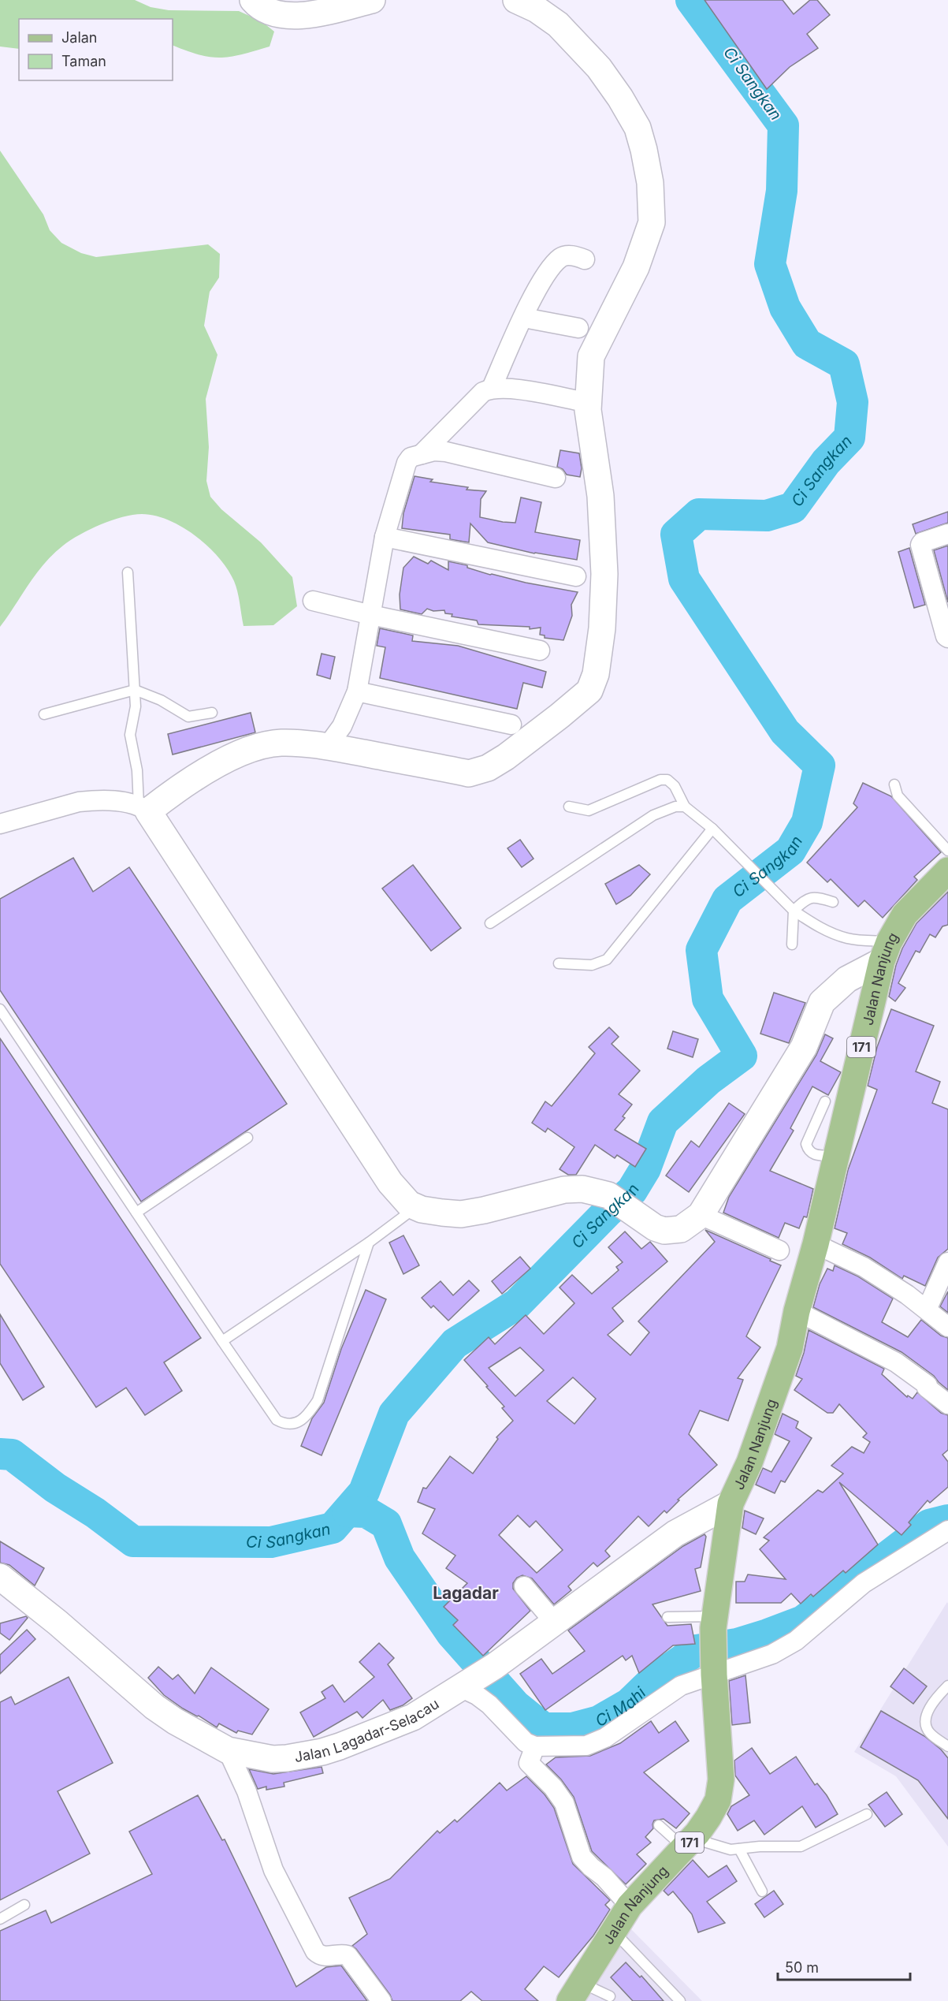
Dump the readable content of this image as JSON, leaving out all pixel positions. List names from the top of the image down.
{
  "streets": {
    "main road": ["Jalan Nanjung", "171"],
    "street": ["Jalan Lagadar-Selacau"]
  },
  "crossings": [
    ["Jalan Nanjung", "Jalan Lagadar-Selacau"]
  ],
  "districts": ["Lagadar"],
  "water": ["Ci Sangkan", "Ci Mahi"],
  "legend": ["Jalan", "Taman"],
  "scale_bar": "50 m"
}
